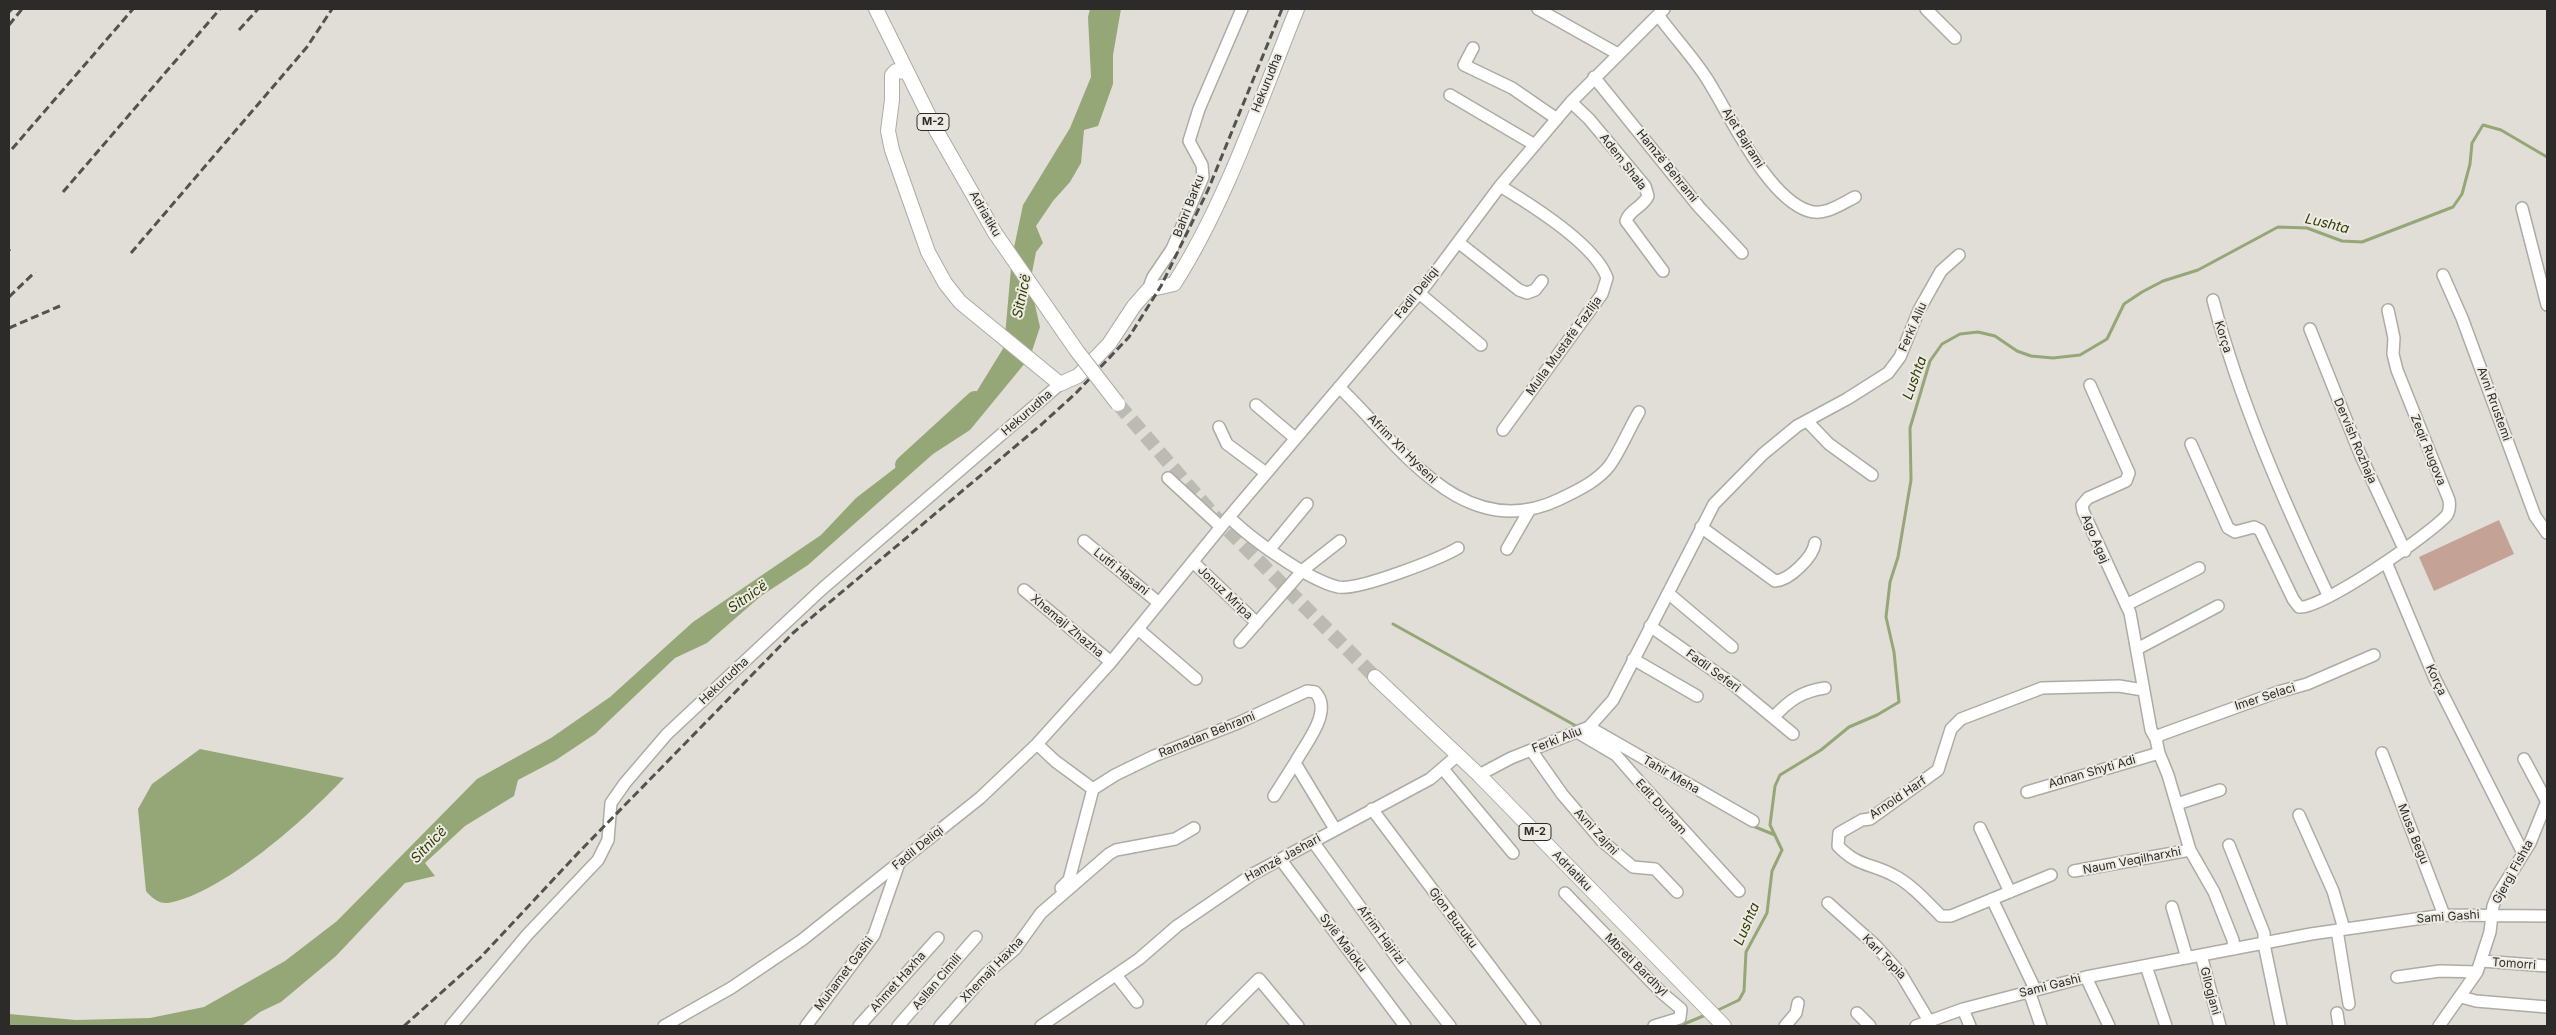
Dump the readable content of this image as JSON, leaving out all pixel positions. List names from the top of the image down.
{
  "streets": {
    "main road": ["Hekurudha", "M-2", "Adriatiku"],
    "street": [
      "Ajet Bajrami",
      "Adem Shala",
      "Hamzë Behrami",
      "Bahri Barku",
      "Fadil Deliqi",
      "Ferki Aliu",
      "Korça",
      "Mulla Mustafë Fazlija",
      "Avni Rrustemi",
      "Dervish Rozhaja",
      "Afrim Xh Hyseni",
      "Zeqir Rugova",
      "Ago Agaj",
      "Lutfi Hasani",
      "Jonuz Mripa",
      "Xhemajl Zhazha",
      "Fadil Seferi",
      "Imer Selaci",
      "Ramadan Behrami",
      "Adnan Shyti Adi",
      "Tahir Meha",
      "Arnold Harf",
      "Edit Durham",
      "Avni Zajmi",
      "Musa Begu",
      "Hamzë Jashari",
      "Naum Veqilharxhi",
      "Gjergj Fishta",
      "Sami Gashi",
      "Gjon Buzuku",
      "Afrim Hajrizi",
      "Sylë Maloku",
      "Karl Topia",
      "Tomorri",
      "Mbreti Bardhyl",
      "Xhemajl Haxha",
      "Muhamet Gashi",
      "Ahmet Haxha",
      "Asllan Cimili",
      "Gllogjani"
    ]
  },
  "crossings": [
    ["Hekurudha", "Bahri Barku"],
    ["Hekurudha", "Adriatiku"],
    ["Ajet Bajrami", "Fadil Deliqi"],
    ["Adem Shala", "Fadil Deliqi"],
    ["Hamzë Behrami", "Fadil Deliqi"],
    ["Adriatiku", "Ferki Aliu"],
    ["Adriatiku", "Hamzë Jashari"],
    ["Fadil Deliqi", "Mulla Mustafë Fazlija"],
    ["Fadil Deliqi", "Afrim Xh Hyseni"],
    ["Fadil Deliqi", "Lutfi Hasani"],
    ["Fadil Deliqi", "Jonuz Mripa"],
    ["Fadil Deliqi", "Xhemajl Zhazha"],
    ["Fadil Deliqi", "Muhamet Gashi"],
    ["Ferki Aliu", "Fadil Seferi"],
    ["Ferki Aliu", "Tahir Meha"],
    ["Ferki Aliu", "Edit Durham"],
    ["Ferki Aliu", "Avni Zajmi"],
    ["Korça", "Zeqir Rugova"],
    ["Korça", "Gjergj Fishta"],
    ["Dervish Rozhaja", "Zeqir Rugova"],
    ["Ago Agaj", "Imer Selaci"],
    ["Ago Agaj", "Adnan Shyti Adi"],
    ["Ago Agaj", "Arnold Harf"],
    ["Ago Agaj", "Naum Veqilharxhi"],
    ["Ago Agaj", "Sami Gashi"],
    ["Ramadan Behrami", "Xhemajl Haxha"],
    ["Tahir Meha", "Edit Durham"],
    ["Musa Begu", "Sami Gashi"],
    ["Hamzë Jashari", "Gjon Buzuku"],
    ["Hamzë Jashari", "Afrim Hajrizi"],
    ["Hamzë Jashari", "Sylë Maloku"],
    ["Gjergj Fishta", "Sami Gashi"],
    ["Gjergj Fishta", "Tomorri"],
    ["Sami Gashi", "Karl Topia"],
    ["Sami Gashi", "Gllogjani"]
  ],
  "water": ["Lushta", "Sitnicë"]
}
